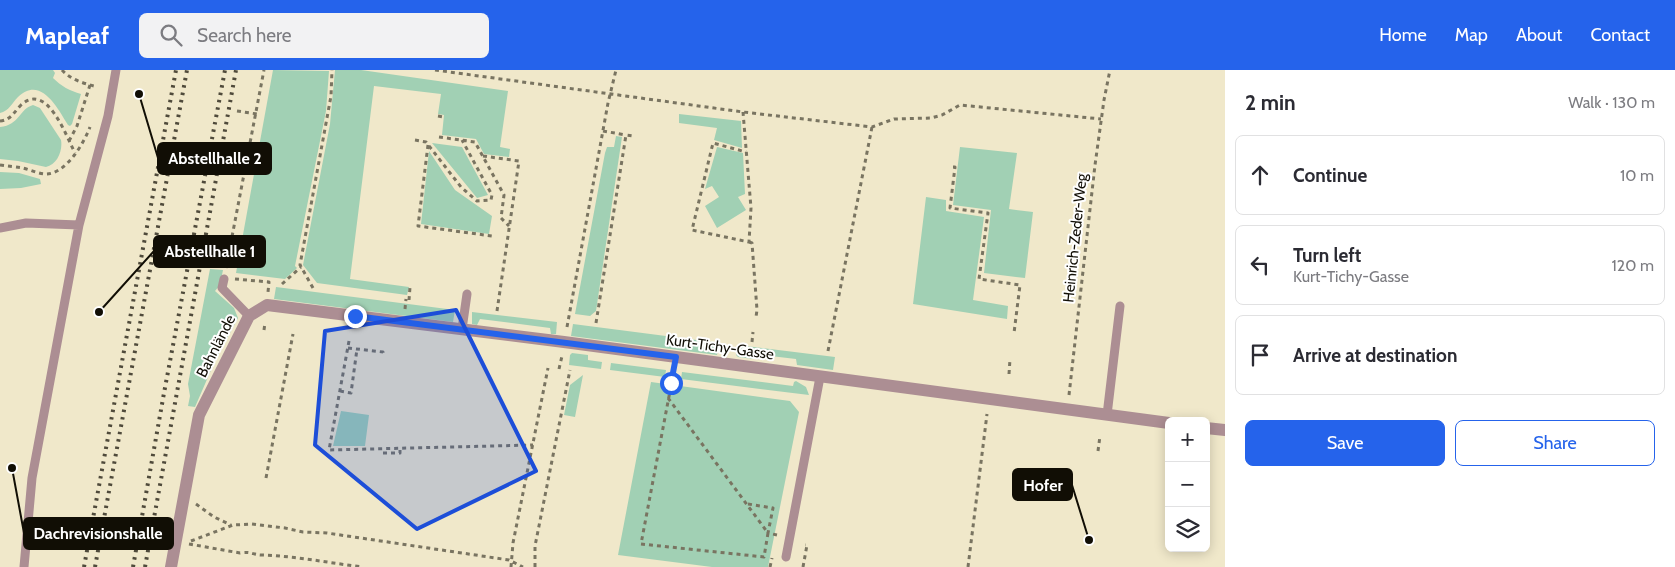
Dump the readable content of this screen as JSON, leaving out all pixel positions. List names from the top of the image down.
{
  "streets": {
    "street": ["Bahnlände", "Kurt-Tichy-Gasse"],
    "path": ["Heinrich-Zeder-Weg"]
  },
  "crossings": [
    ["Heinrich-Zeder-Weg", "Kurt-Tichy-Gasse"],
    ["Bahnlände", "Kurt-Tichy-Gasse"]
  ],
  "places": [
    "Abstellhalle 2",
    "Abstellhalle 1",
    "Dachrevisionshalle",
    "Hofer"
  ],
  "page": {
    "header": "Mapleaf",
    "search": "Search here",
    "nav": [
      "Home",
      "Map",
      "About",
      "Contact"
    ],
    "heading": ["2 min", "Walk · 130 m"],
    "list": [
      ["Continue", "10 m"],
      ["Turn left", "Kurt-Tichy-Gasse", "120 m"],
      "Arrive at destination"
    ],
    "buttons": ["Save", "Share"],
    "map_buttons": ["+", "−"]
  }
}
